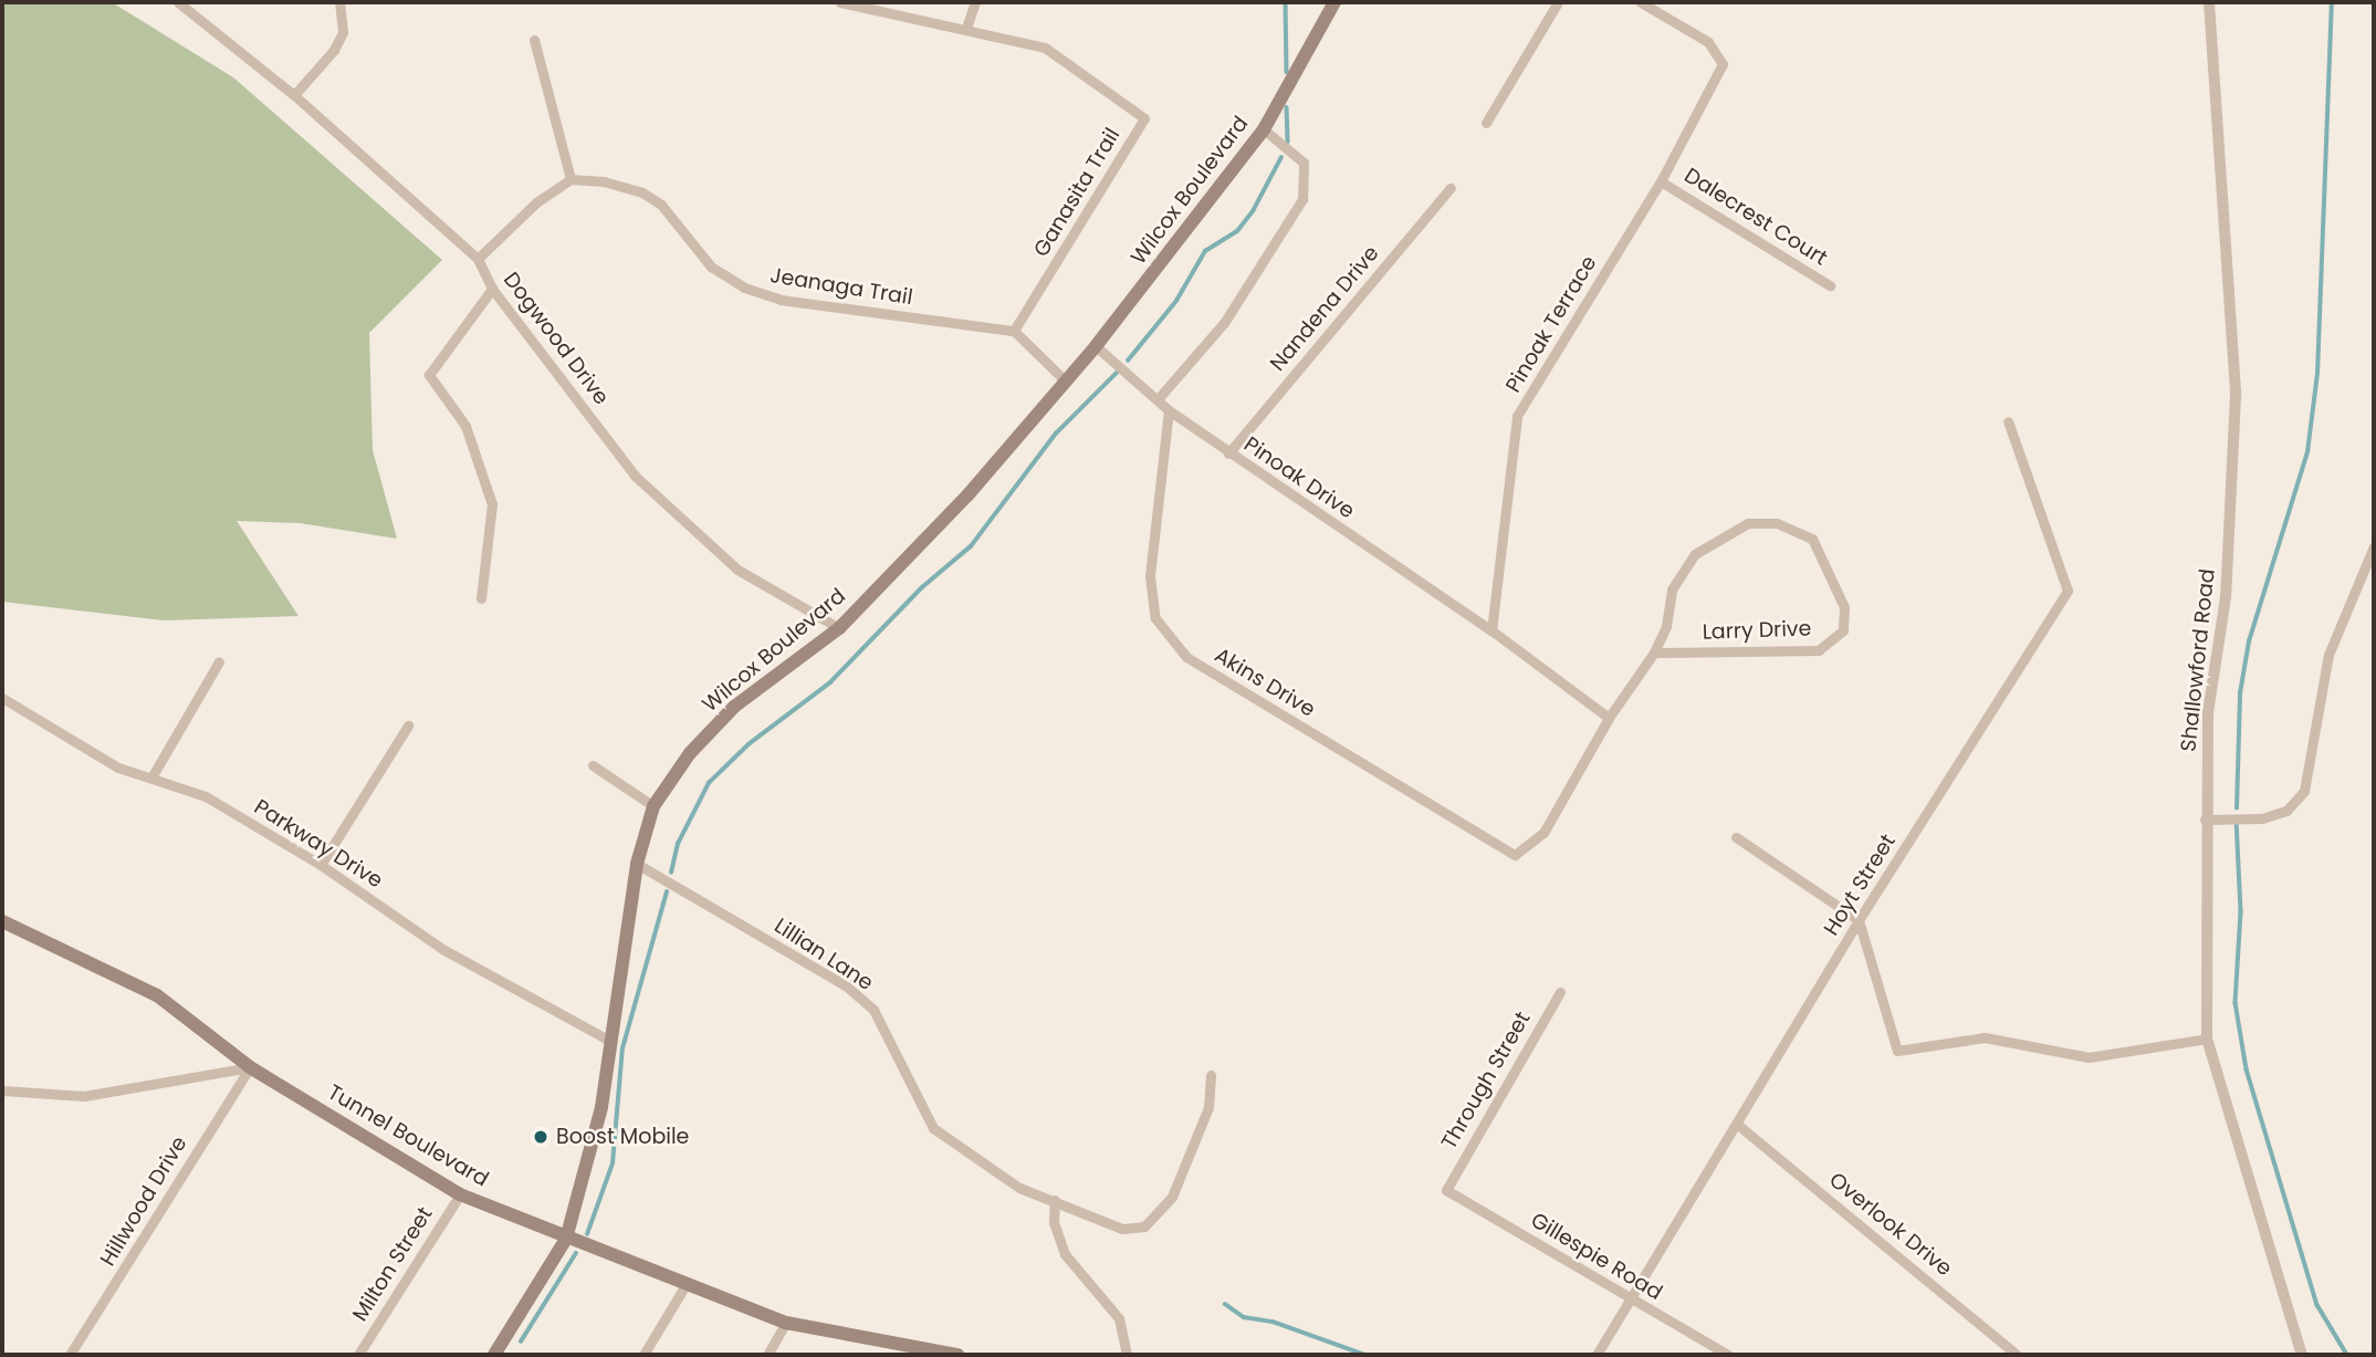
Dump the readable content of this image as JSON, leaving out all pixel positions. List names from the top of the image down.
{
  "streets": {
    "main road": ["Wilcox Boulevard", "Tunnel Boulevard"],
    "street": [
      "Ganasita Trail",
      "Dalecrest Court",
      "Jeanaga Trail",
      "Nandena Drive",
      "Pinoak Terrace",
      "Dogwood Drive",
      "Pinoak Drive",
      "Larry Drive",
      "Shallowford Road",
      "Akins Drive",
      "Parkway Drive",
      "Hoyt Street",
      "Lillian Lane",
      "Through Street",
      "Hillwood Drive",
      "Overlook Drive",
      "Gillespie Road",
      "Milton Street"
    ]
  },
  "crossings": [
    ["Wilcox Boulevard", "Dogwood Drive"],
    ["Wilcox Boulevard", "Pinoak Drive"],
    ["Wilcox Boulevard", "Parkway Drive"],
    ["Wilcox Boulevard", "Lillian Lane"],
    ["Wilcox Boulevard", "Tunnel Boulevard"],
    ["Ganasita Trail", "Jeanaga Trail"],
    ["Dalecrest Court", "Pinoak Terrace"],
    ["Nandena Drive", "Pinoak Drive"],
    ["Pinoak Terrace", "Pinoak Drive"],
    ["Pinoak Drive", "Larry Drive"],
    ["Pinoak Drive", "Akins Drive"],
    ["Larry Drive", "Akins Drive"],
    ["Hoyt Street", "Overlook Drive"],
    ["Hoyt Street", "Gillespie Road"],
    ["Through Street", "Gillespie Road"],
    ["Tunnel Boulevard", "Hillwood Drive"],
    ["Tunnel Boulevard", "Milton Street"]
  ],
  "places": ["Boost Mobile"]
}
